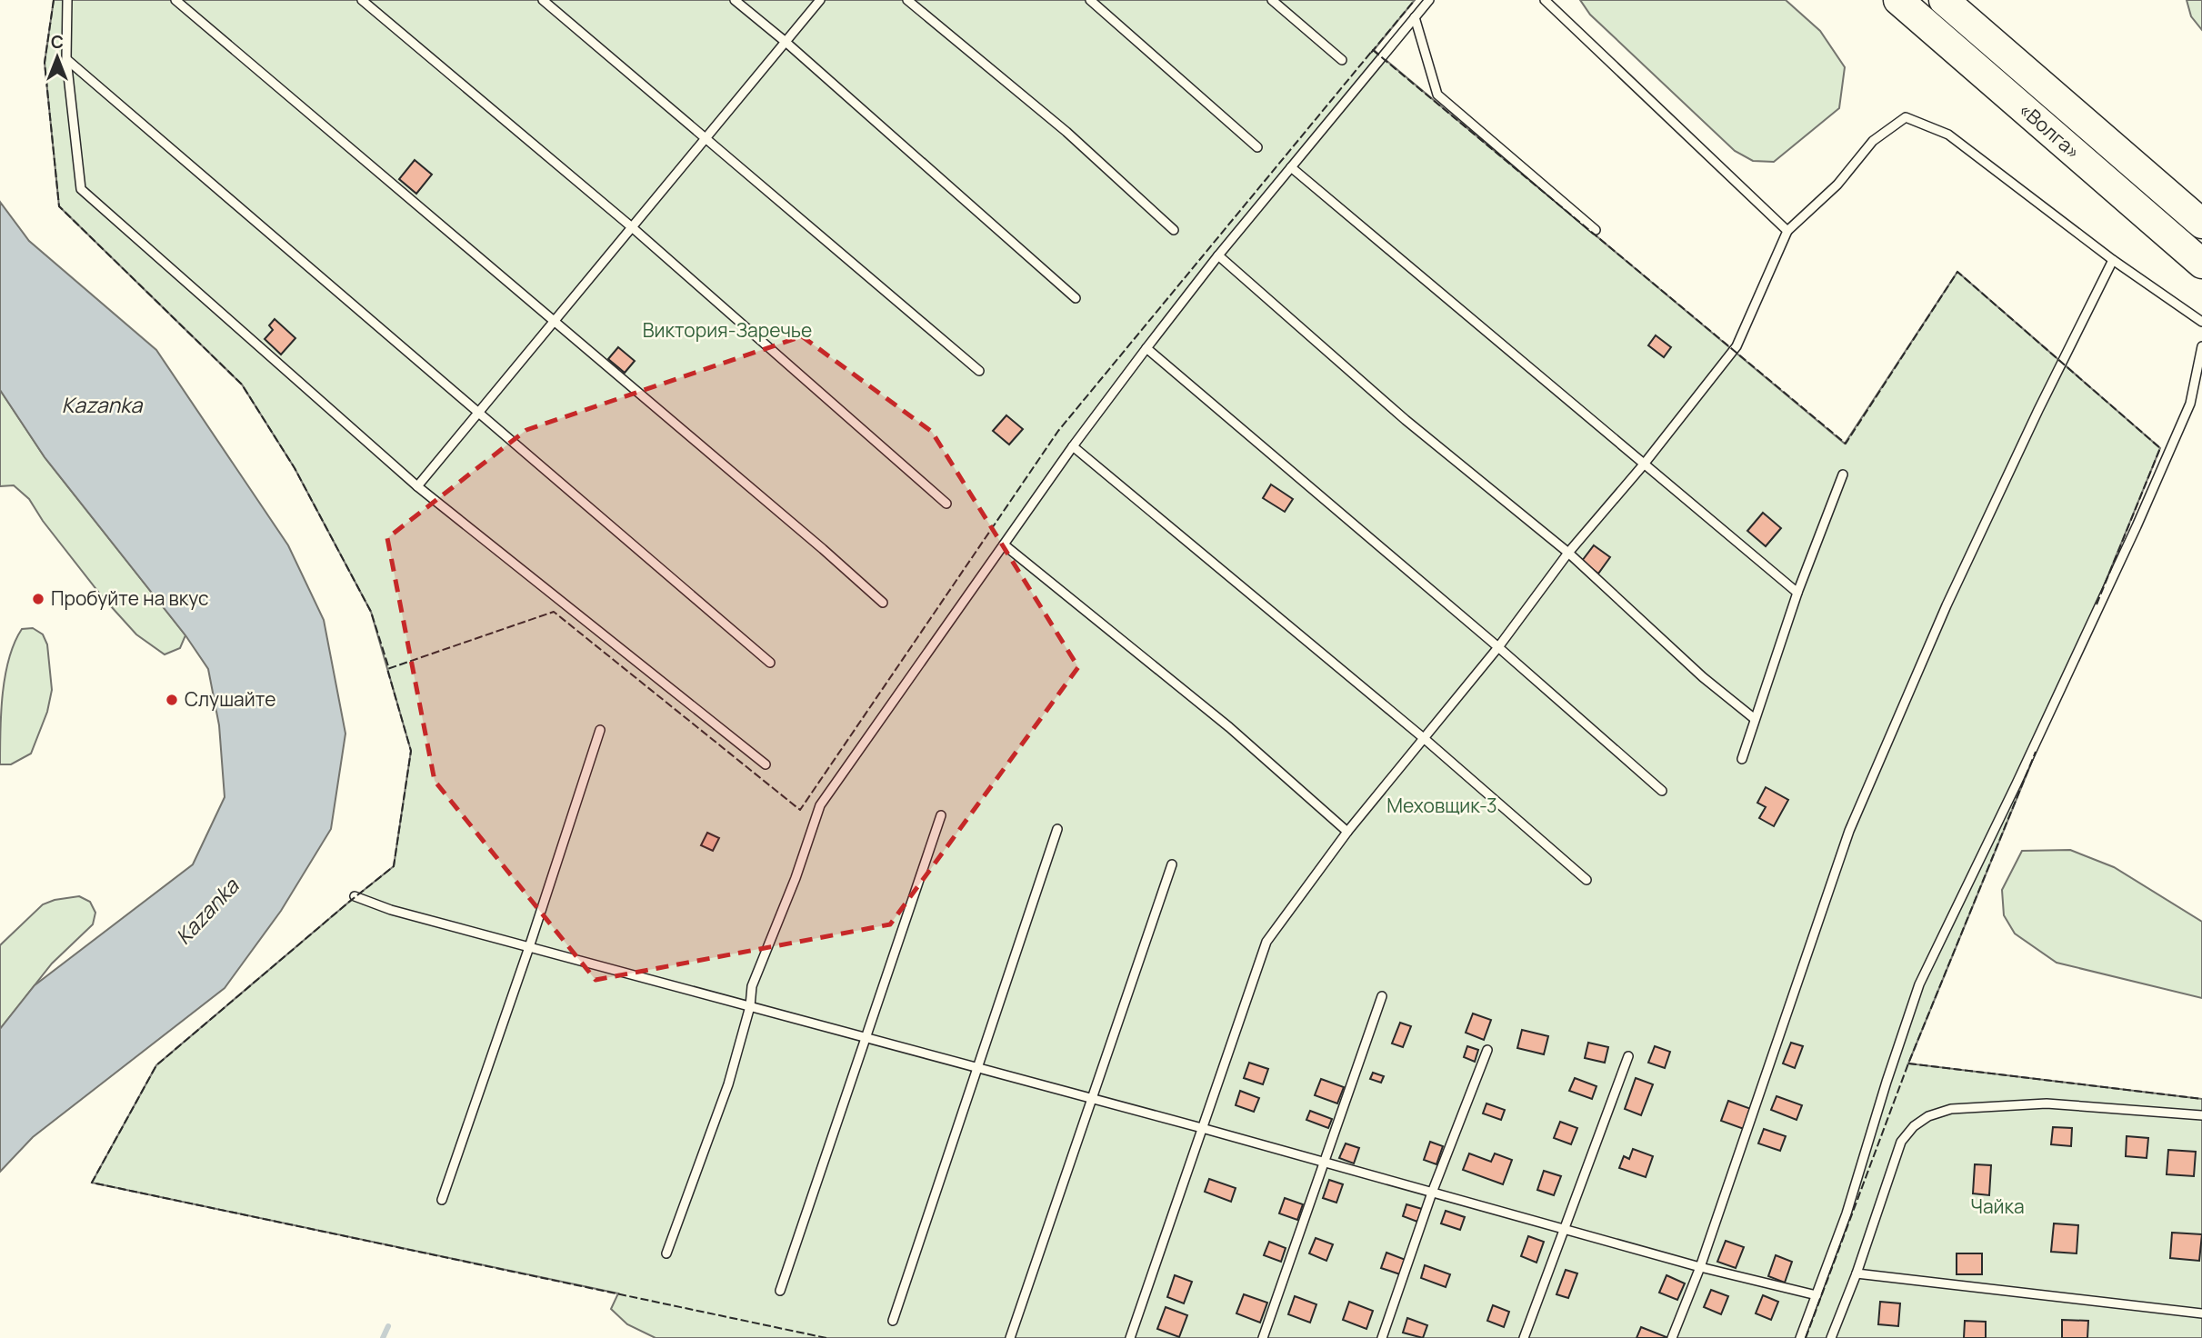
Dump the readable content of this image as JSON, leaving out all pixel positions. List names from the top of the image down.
{
  "streets": {
    "highway": ["«Волга»"]
  },
  "water": ["Kazanka"],
  "parks": ["Виктория-Заречье", "Меховщик-3", "Чайка"],
  "places": ["Пробуйте на вкус", "Слушайте"],
  "north": "top"
}
